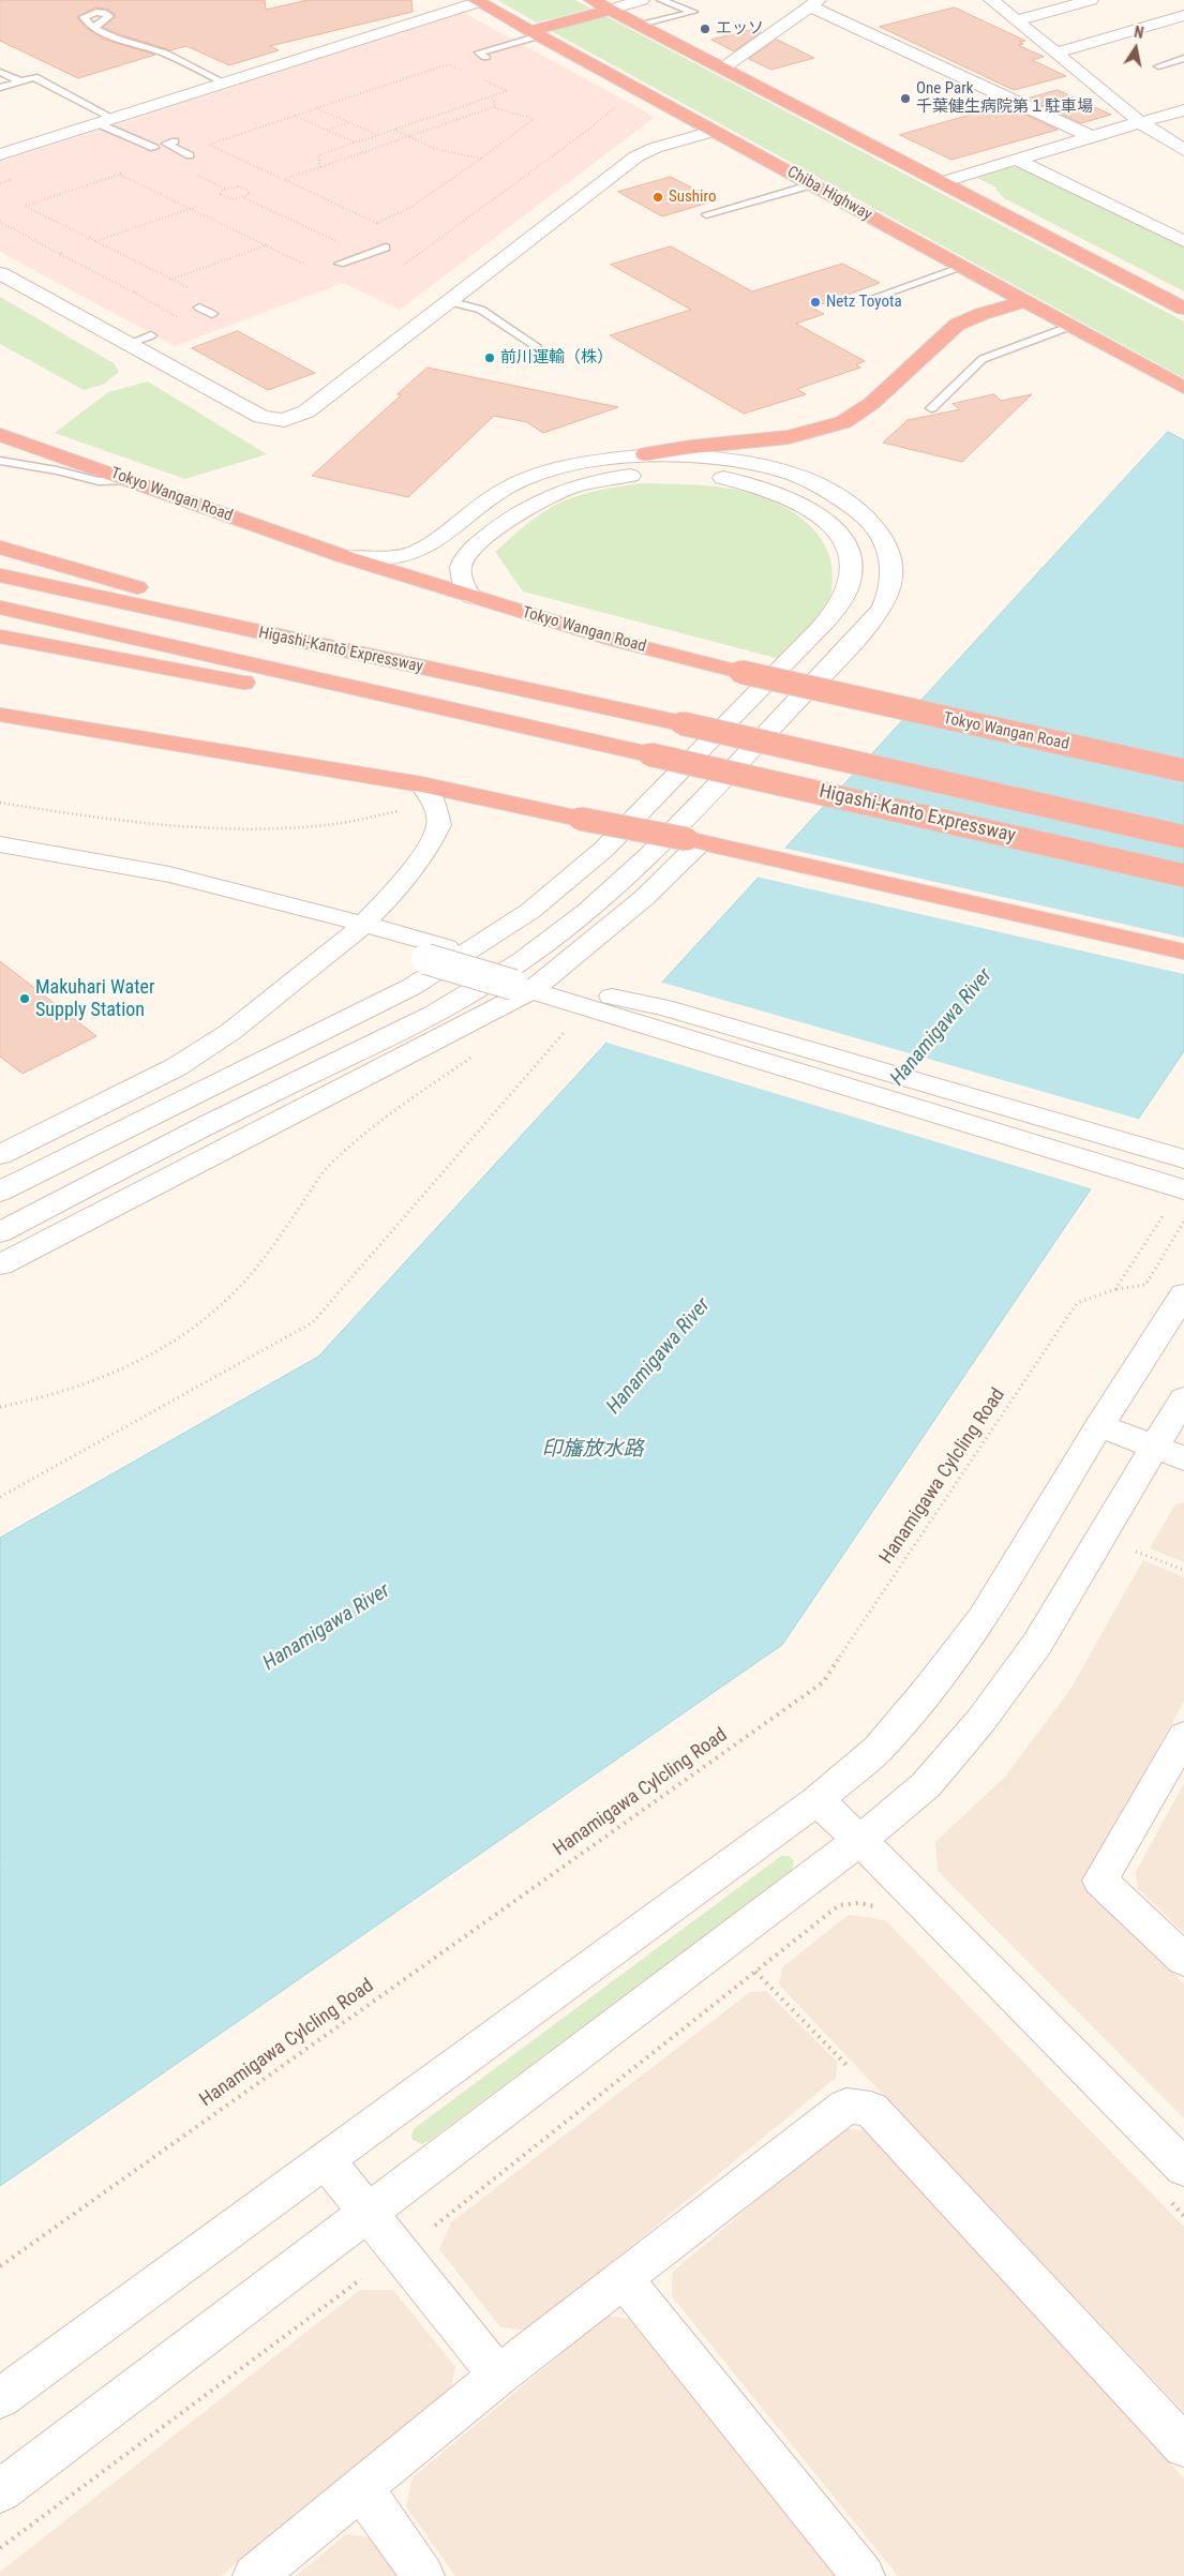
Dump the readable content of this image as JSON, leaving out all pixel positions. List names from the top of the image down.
{
  "streets": {
    "highway": [
      "Chiba Highway",
      "Tokyo Wangan Road",
      "Higashi-Kantō Expressway",
      "Higashi-Kanto Expressway"
    ],
    "path": ["Hanamigawa Cylcling Road"]
  },
  "crossings": [
    ["Higashi-Kantō Expressway", "Higashi-Kanto Expressway"]
  ],
  "water": ["Hanamigawa River", "印旛放水路"],
  "places": [
    "エッソ",
    "One Park 千葉健生病院第１駐車場",
    "Sushiro",
    "Netz Toyota",
    "前川運輸（株）",
    "Makuhari Water Supply Station"
  ],
  "north": "top"
}
